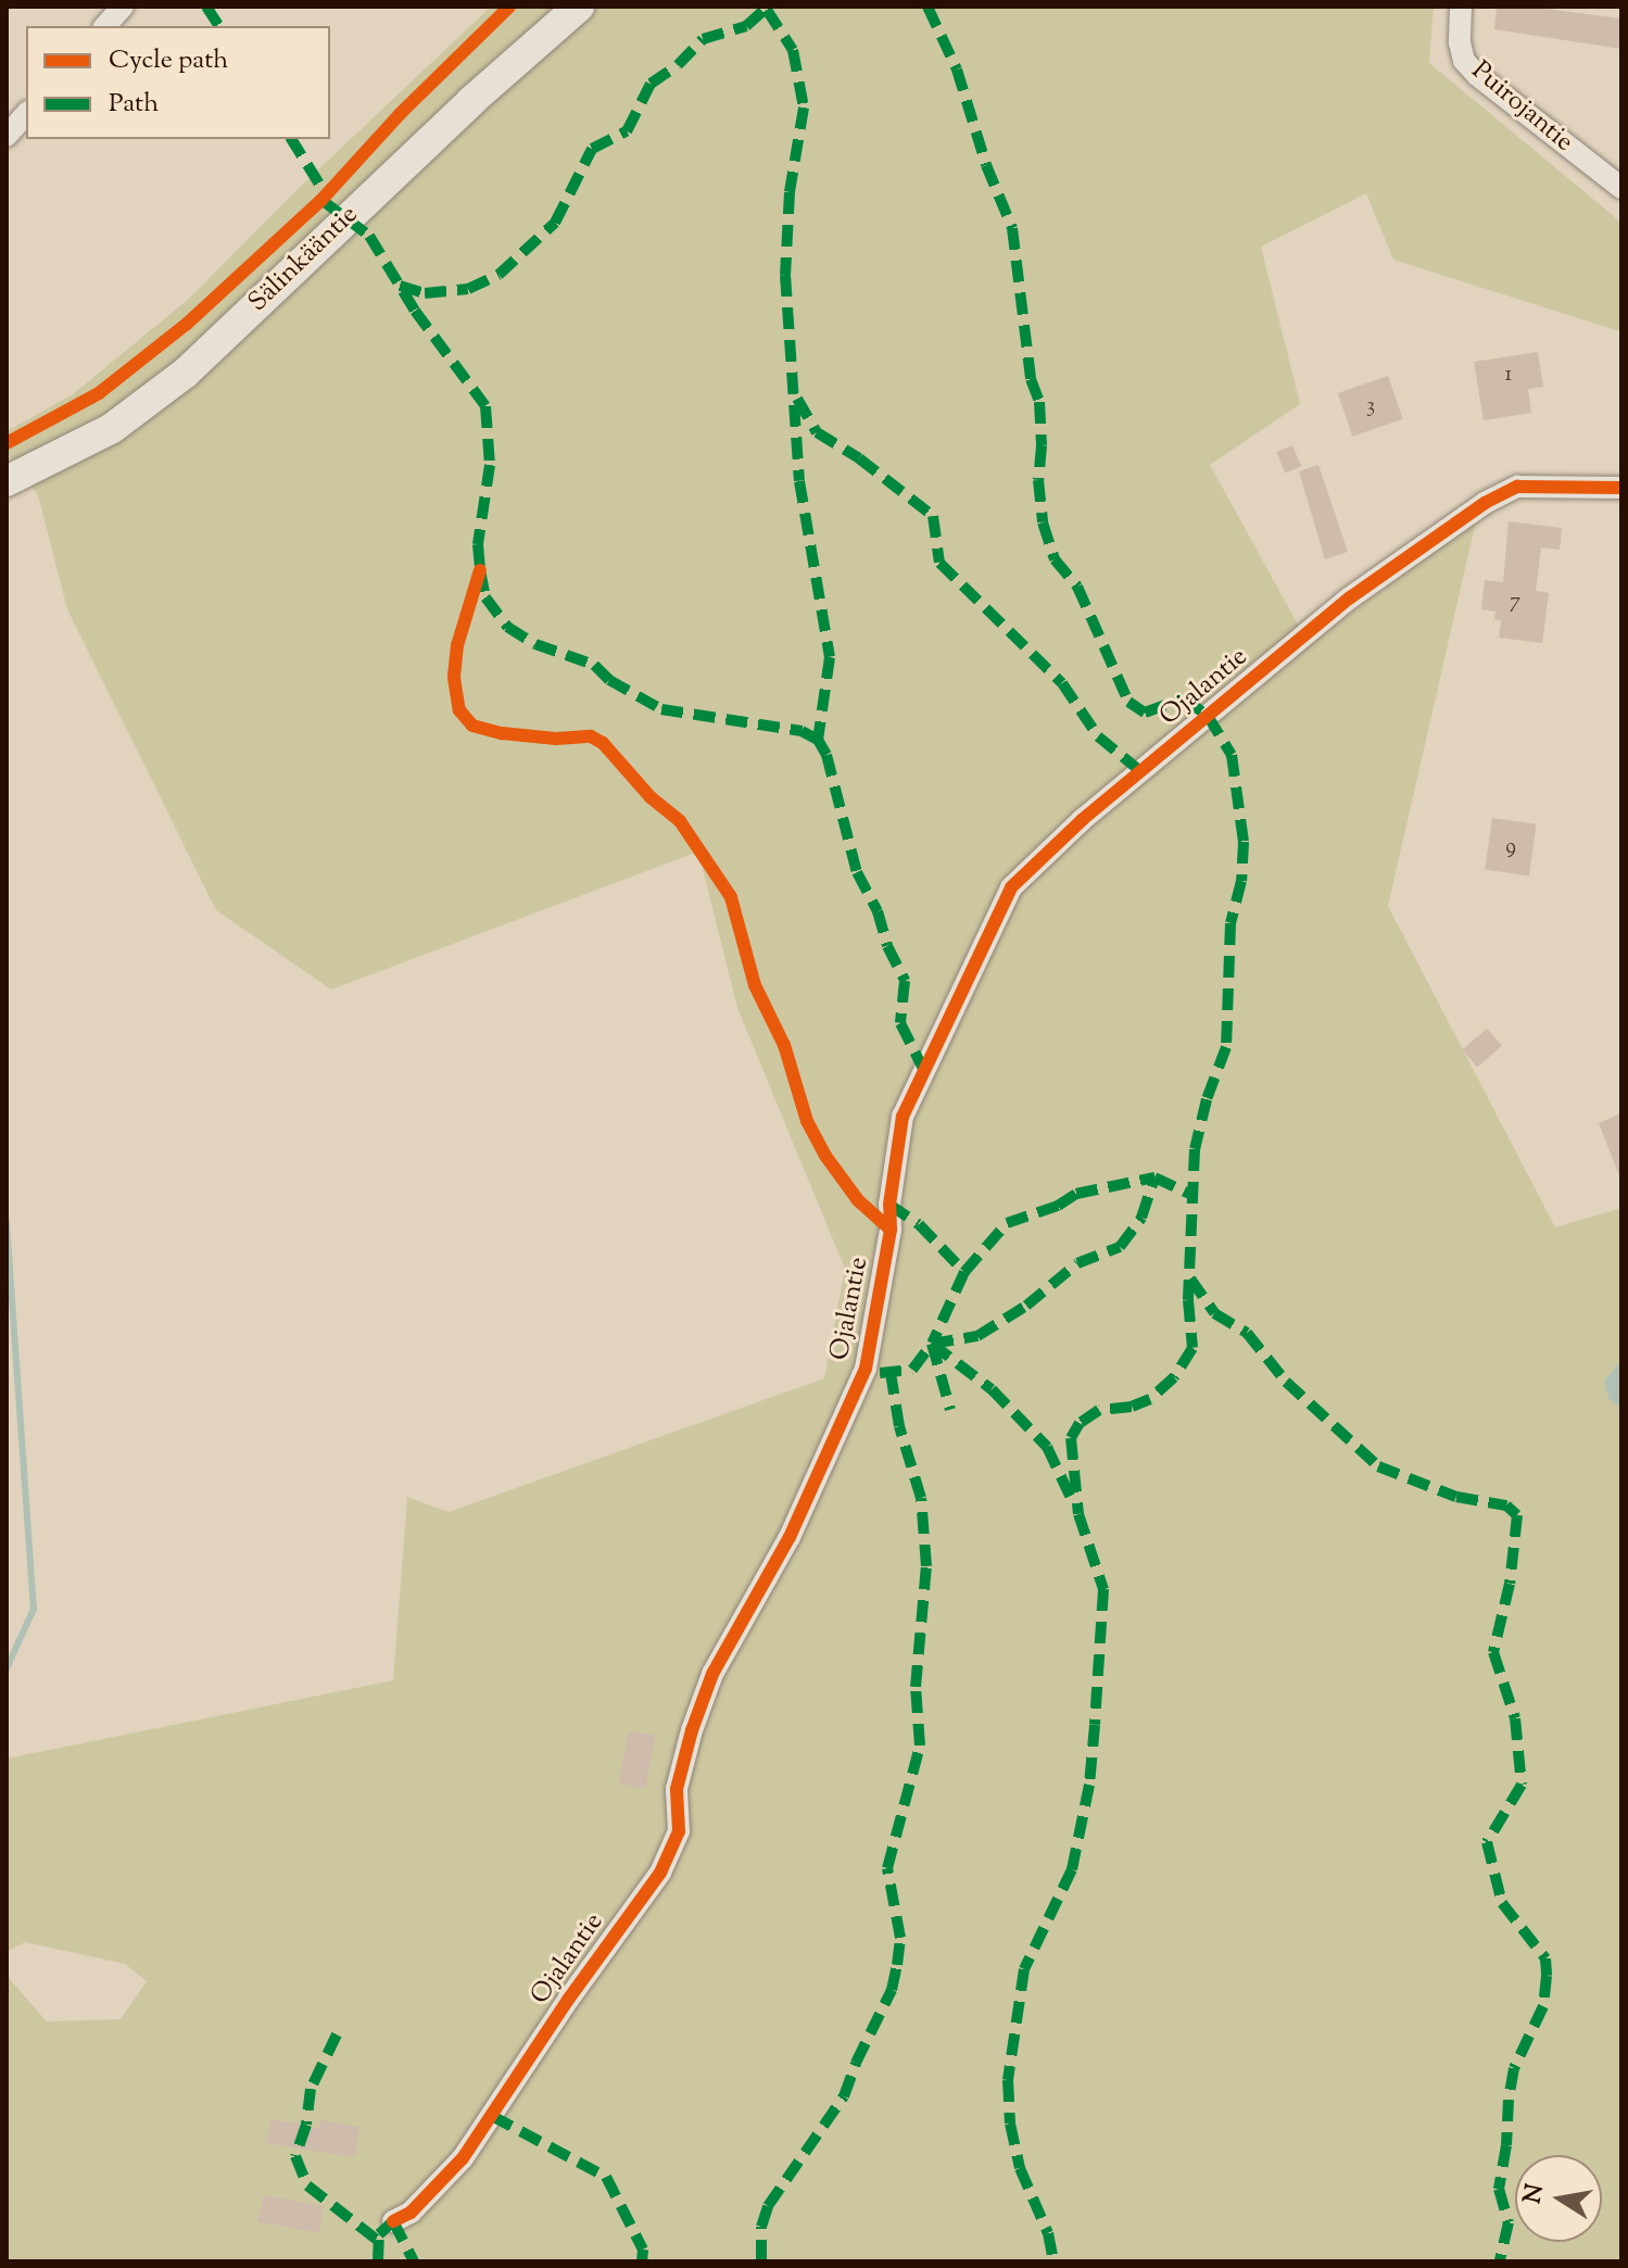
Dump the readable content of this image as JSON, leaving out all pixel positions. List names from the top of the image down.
{
  "streets": {
    "street": ["Puirojantie", "Sälinkääntie", "Ojalantie"]
  },
  "house_numbers": [
    "1",
    "3",
    "7",
    "9"
  ],
  "legend": ["Cycle path", "Path"],
  "north": "left"
}
